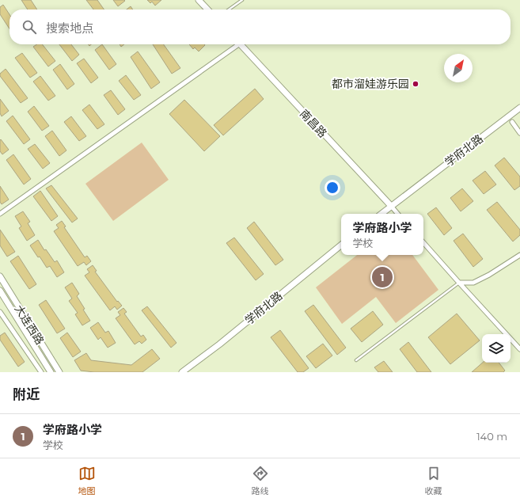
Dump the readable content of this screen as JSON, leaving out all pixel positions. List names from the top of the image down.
{
  "streets": {
    "street": ["南昌路", "学府北路", "大连西路"]
  },
  "crossings": [
    ["南昌路", "学府北路"]
  ],
  "places": ["都市溜娃游乐园"],
  "north": "top right",
  "page": {
    "search": "搜索地点",
    "popup": ["学府路小学", "学校"],
    "pins": "1",
    "heading": "附近",
    "list": [
      {
        "mark": "1",
        "name": "学府路小学",
        "note": "学校",
        "value": "140 m"
      }
    ],
    "nav": ["地图", "路线", "收藏"]
  }
}
